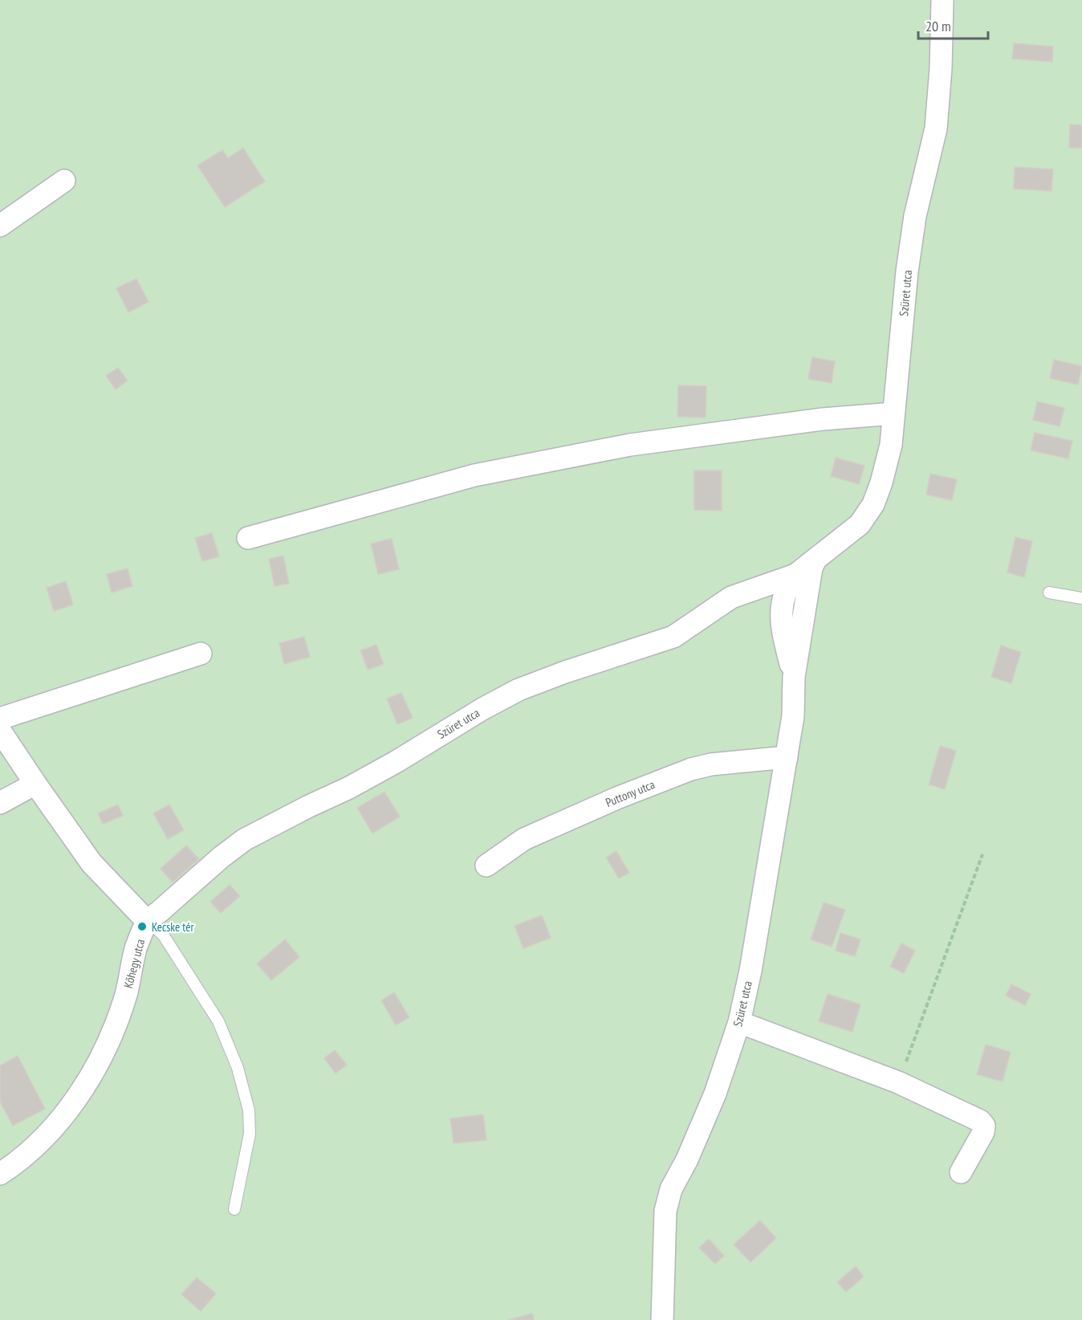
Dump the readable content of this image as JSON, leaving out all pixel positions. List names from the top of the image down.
{
  "streets": {
    "street": ["Szüret utca", "Puttony utca", "Kőhegy utca"]
  },
  "crossings": [
    ["Szüret utca", "Puttony utca"],
    ["Szüret utca", "Kőhegy utca"]
  ],
  "places": ["Kecske tér"],
  "scale_bar": "20 m"
}
